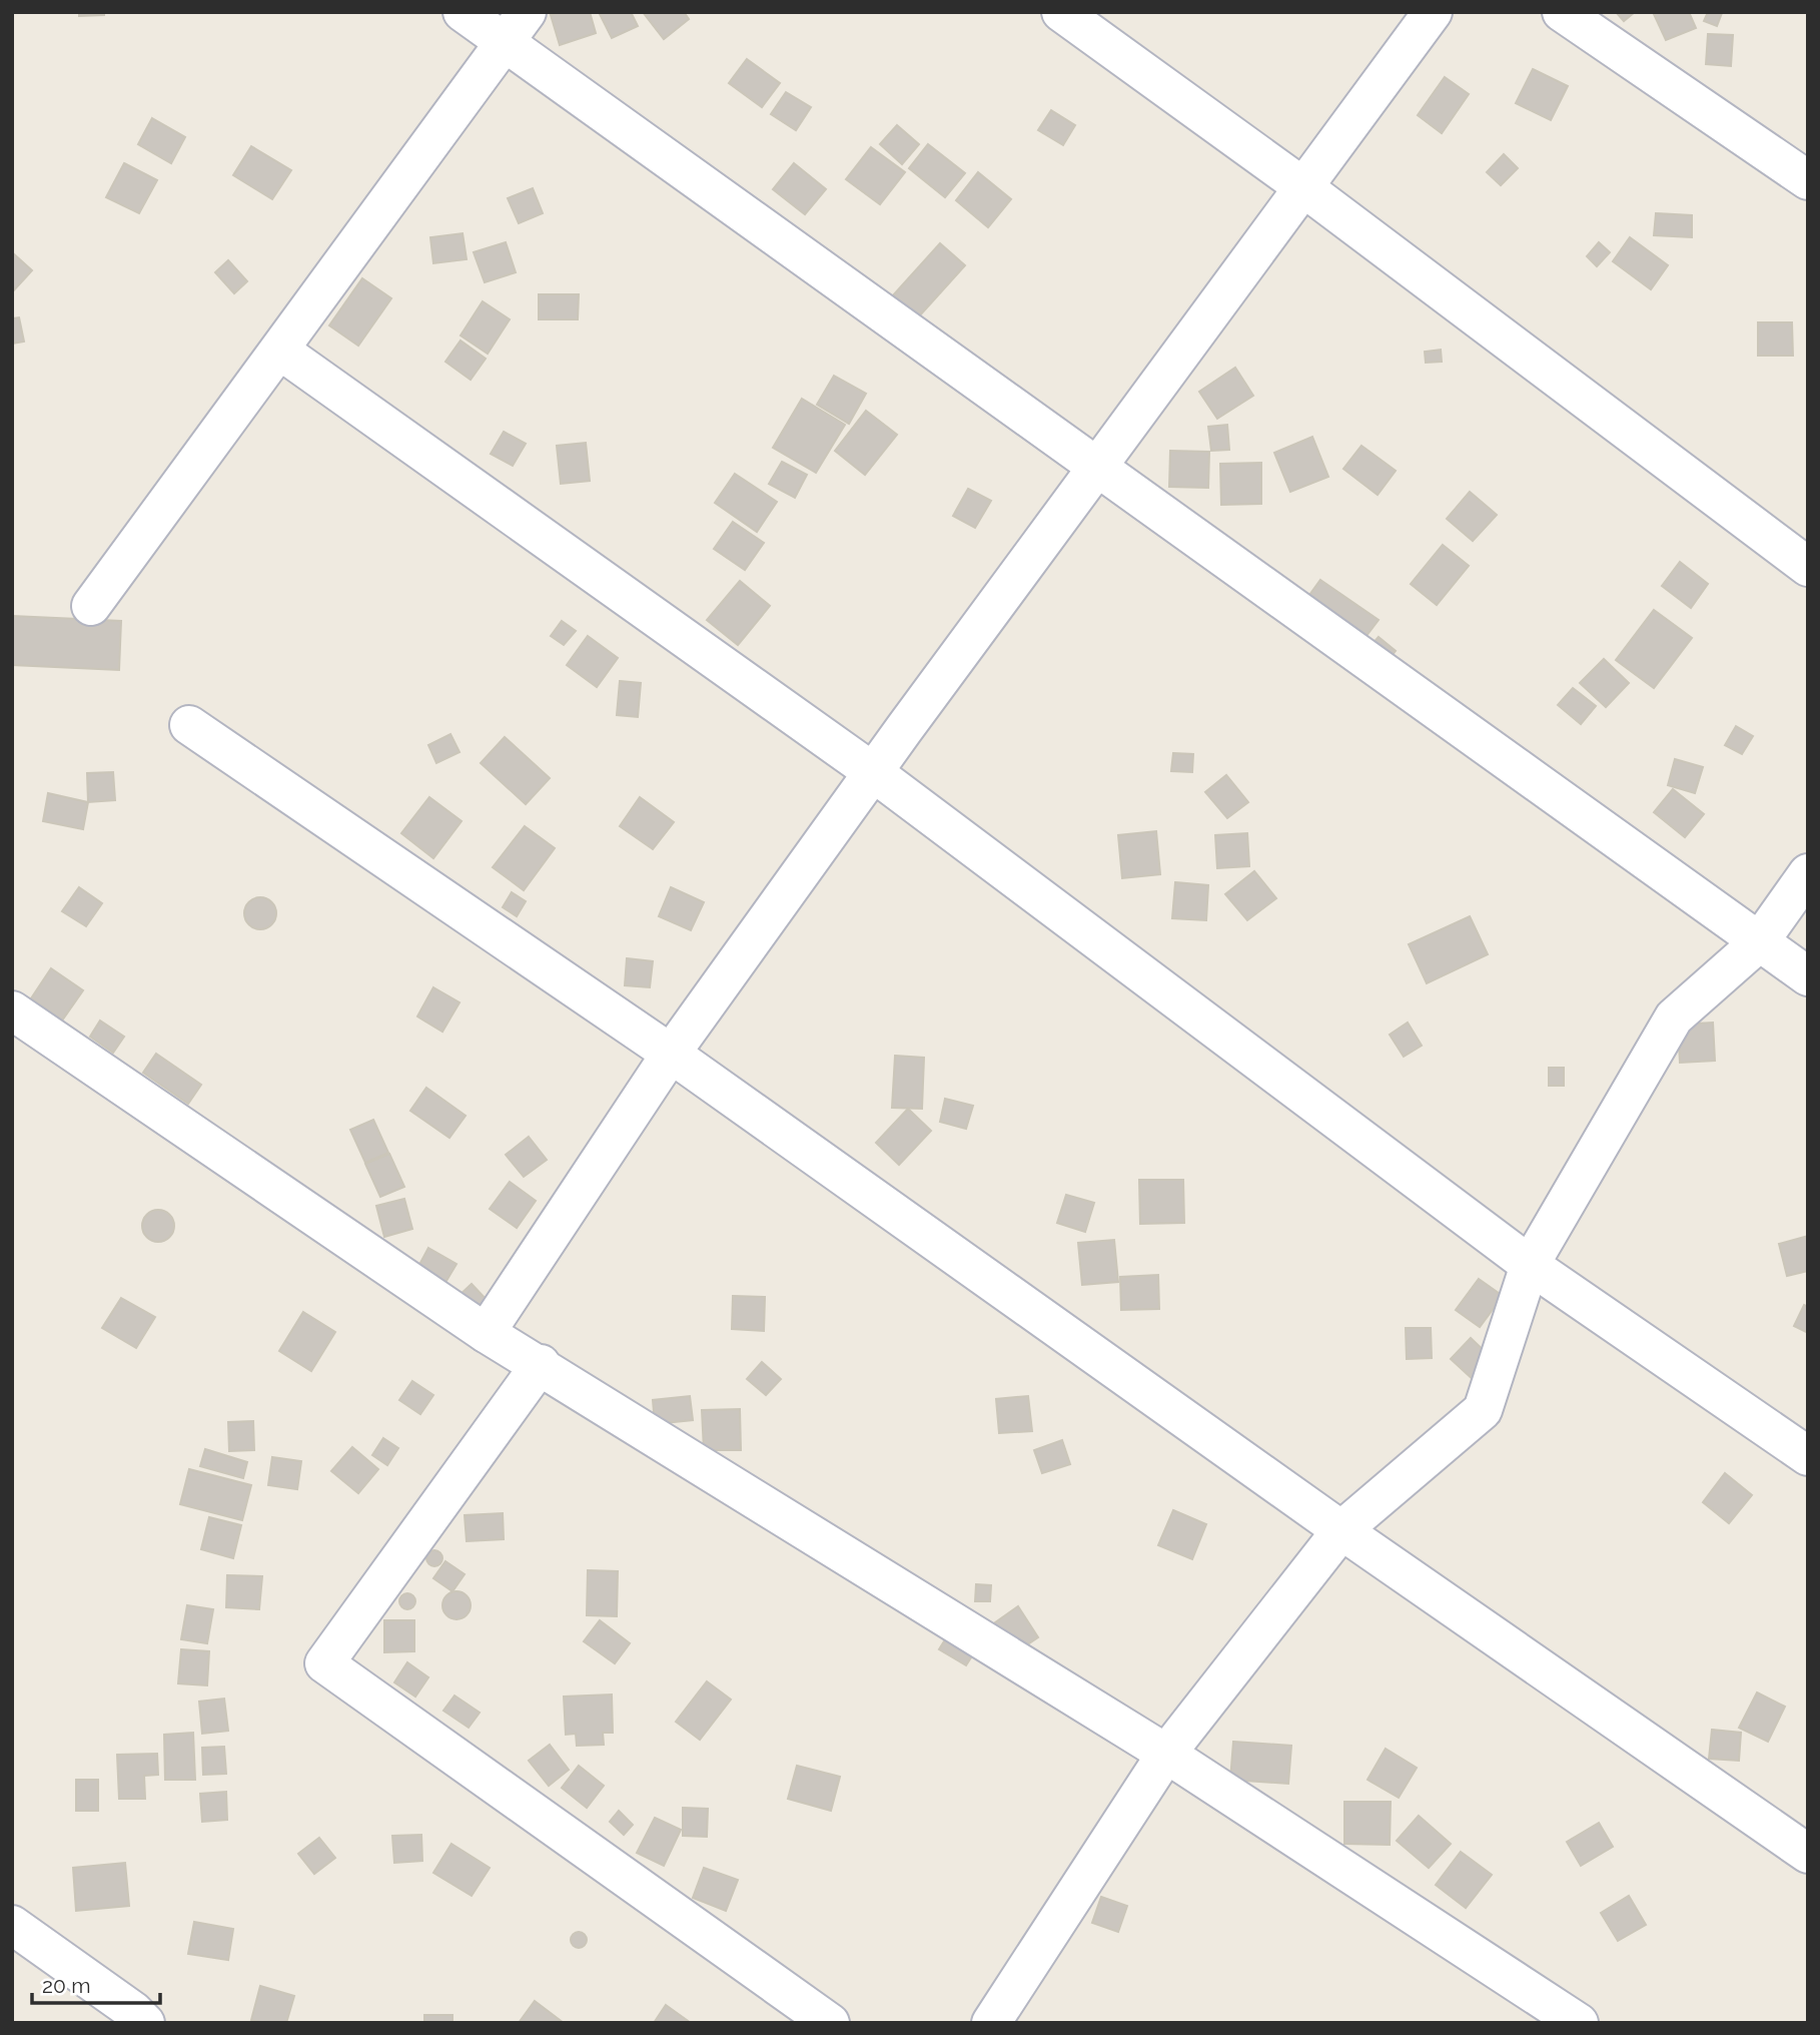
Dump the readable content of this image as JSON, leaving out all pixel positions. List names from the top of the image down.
{
  "scale_bar": "20 m"
}
